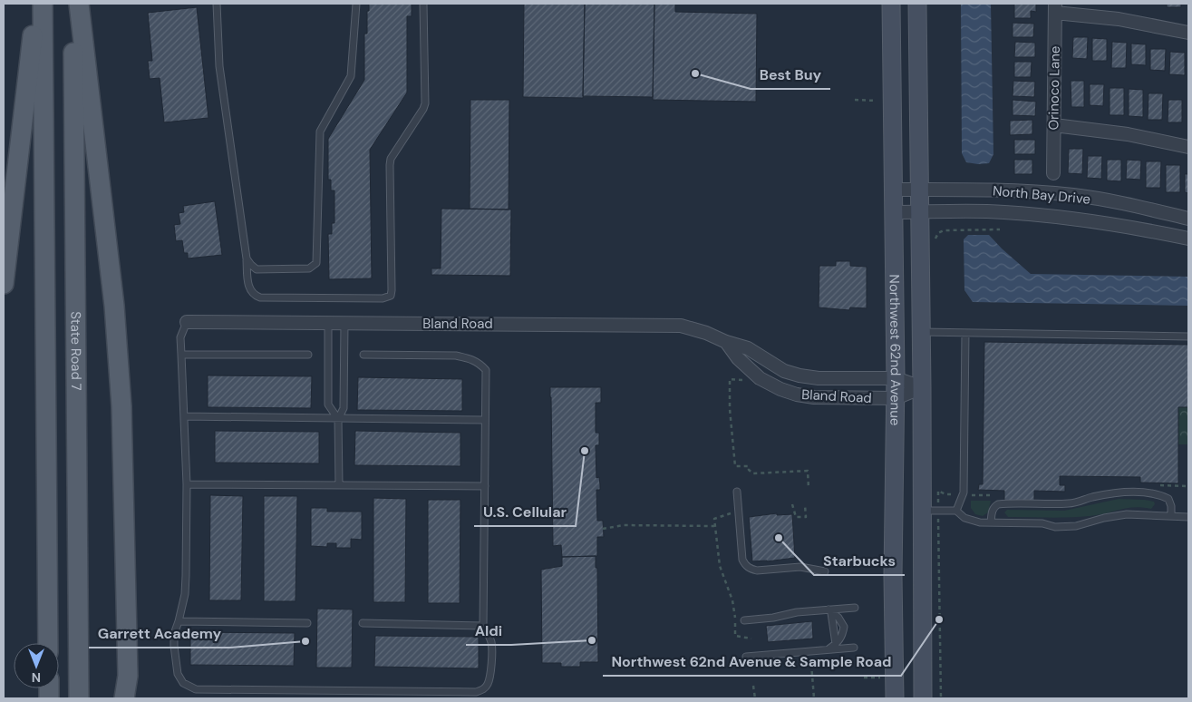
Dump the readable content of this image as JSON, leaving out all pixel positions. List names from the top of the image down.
{
  "streets": {
    "main road": ["State Road 7"],
    "street": [
      "Orinoco Lane",
      "North Bay Drive",
      "Bland Road",
      "Northwest 62nd Avenue"
    ]
  },
  "crossings": [
    ["North Bay Drive", "Northwest 62nd Avenue"],
    ["Bland Road", "Northwest 62nd Avenue"]
  ],
  "places": [
    "Best Buy",
    "U.S. Cellular",
    "Starbucks",
    "Northwest 62nd Avenue & Sample Road",
    "Aldi",
    "Garrett Academy"
  ],
  "north": "bottom"
}
